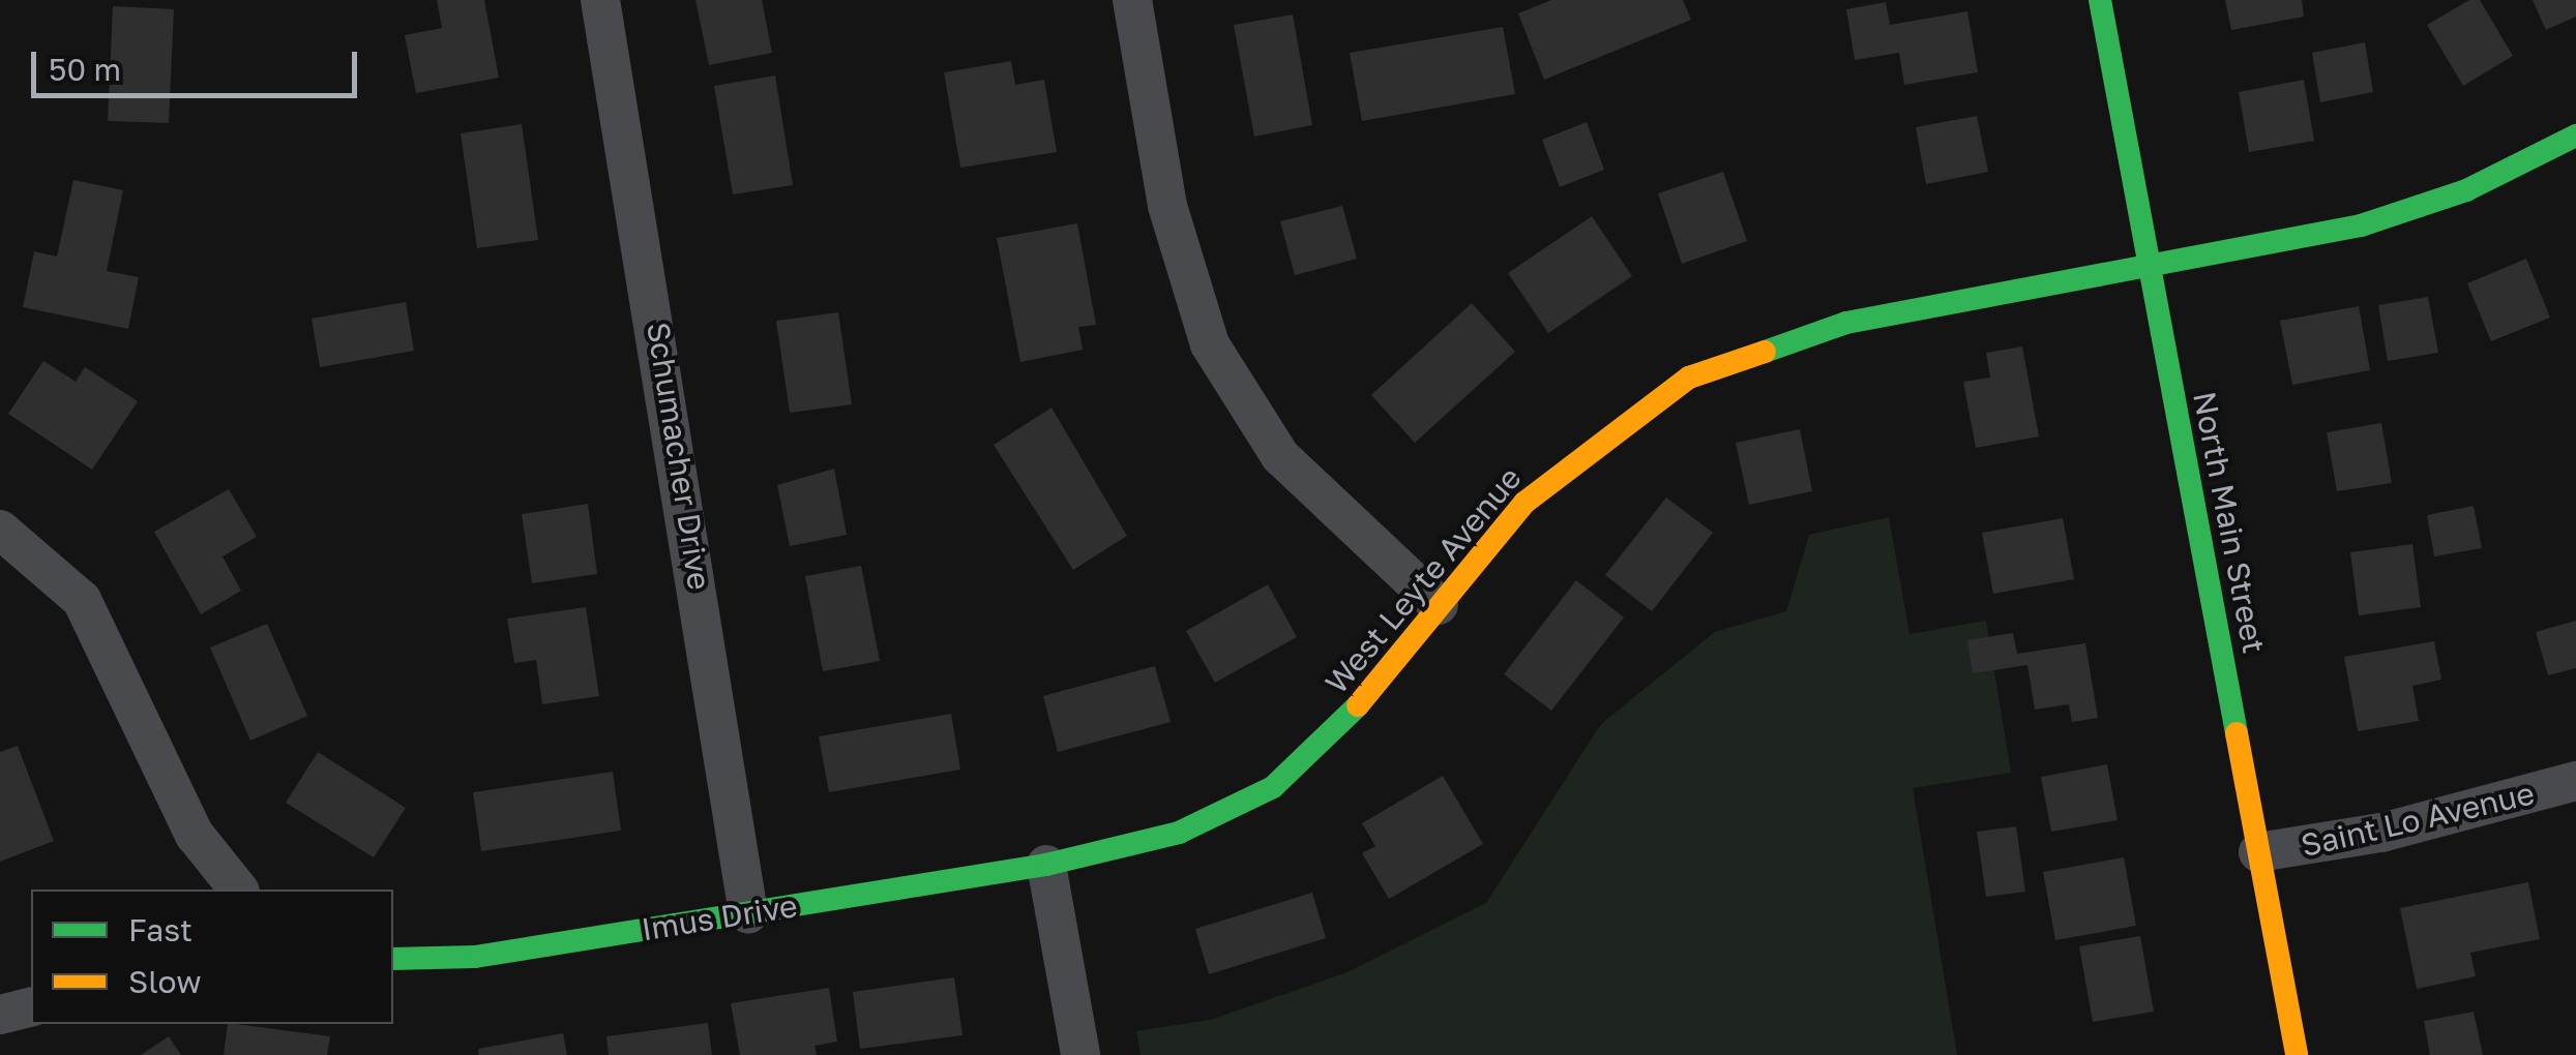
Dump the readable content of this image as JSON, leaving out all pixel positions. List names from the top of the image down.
{
  "streets": {
    "street": [
      "Schumacher Drive",
      "North Main Street",
      "West Leyte Avenue",
      "Saint Lo Avenue",
      "Imus Drive"
    ]
  },
  "crossings": [
    ["Schumacher Drive", "Imus Drive"],
    ["North Main Street", "West Leyte Avenue"],
    ["North Main Street", "Saint Lo Avenue"],
    ["West Leyte Avenue", "Imus Drive"]
  ],
  "legend": ["Fast", "Slow"],
  "scale_bar": "50 m"
}
